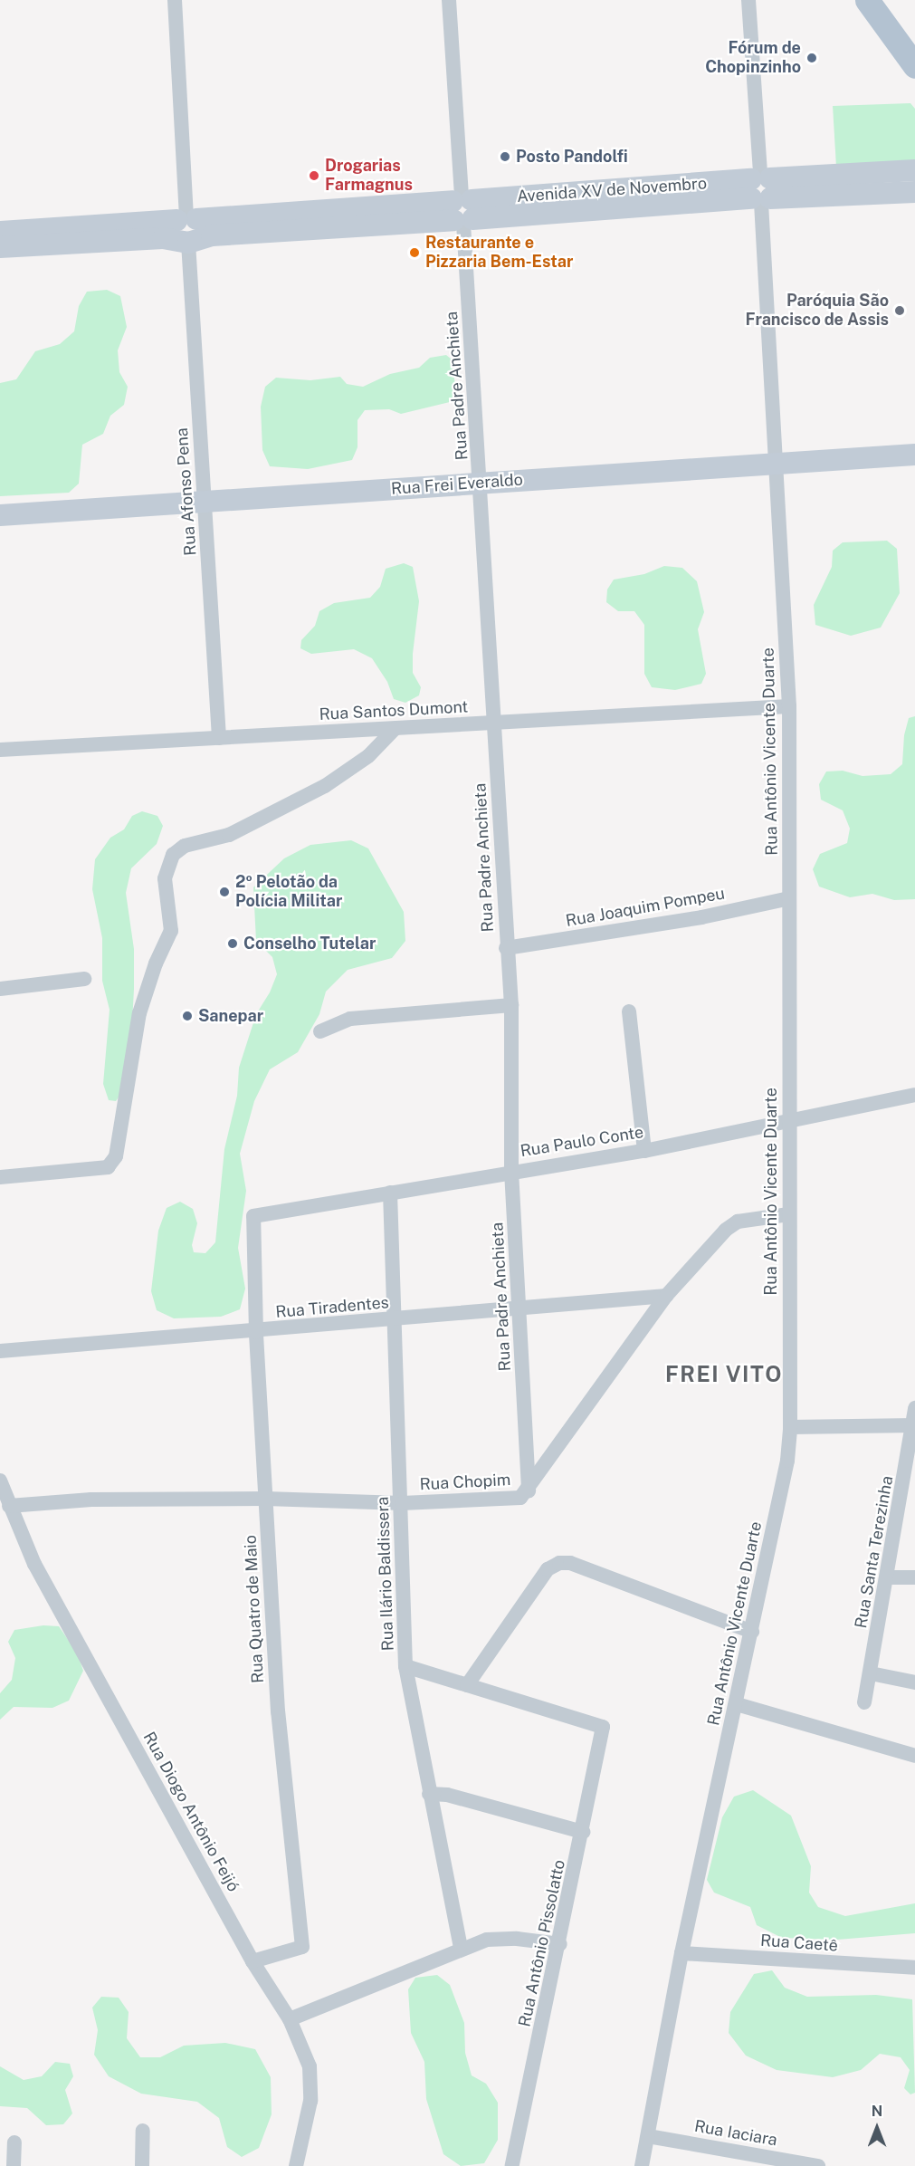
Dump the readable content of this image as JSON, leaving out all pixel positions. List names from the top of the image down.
{
  "streets": {
    "main road": ["Avenida XV de Novembro", "Rua Frei Everaldo"],
    "street": [
      "Rua Padre Anchieta",
      "Rua Afonso Pena",
      "Rua Santos Dumont",
      "Rua Antônio Vicente Duarte",
      "Rua Joaquim Pompeu",
      "Rua Paulo Conte",
      "Rua Tiradentes",
      "Rua Chopim",
      "Rua Santa Terezinha",
      "Rua Ilário Baldissera",
      "Rua Quatro de Maio",
      "Rua Diogo Antônio Feijó",
      "Rua Antônio Pissolatto",
      "Rua Caetê",
      "Rua Iaciara"
    ]
  },
  "crossings": [
    ["Avenida XV de Novembro", "Rua Padre Anchieta"],
    ["Avenida XV de Novembro", "Rua Afonso Pena"],
    ["Avenida XV de Novembro", "Rua Antônio Vicente Duarte"],
    ["Rua Padre Anchieta", "Rua Frei Everaldo"],
    ["Rua Padre Anchieta", "Rua Santos Dumont"],
    ["Rua Padre Anchieta", "Rua Joaquim Pompeu"],
    ["Rua Padre Anchieta", "Rua Paulo Conte"],
    ["Rua Padre Anchieta", "Rua Tiradentes"],
    ["Rua Padre Anchieta", "Rua Chopim"],
    ["Rua Frei Everaldo", "Rua Afonso Pena"],
    ["Rua Frei Everaldo", "Rua Antônio Vicente Duarte"],
    ["Rua Afonso Pena", "Rua Santos Dumont"],
    ["Rua Santos Dumont", "Rua Antônio Vicente Duarte"],
    ["Rua Antônio Vicente Duarte", "Rua Joaquim Pompeu"],
    ["Rua Antônio Vicente Duarte", "Rua Paulo Conte"],
    ["Rua Antônio Vicente Duarte", "Rua Chopim"],
    ["Rua Antônio Vicente Duarte", "Rua Caetê"],
    ["Rua Antônio Vicente Duarte", "Rua Iaciara"],
    ["Rua Paulo Conte", "Rua Ilário Baldissera"],
    ["Rua Paulo Conte", "Rua Quatro de Maio"],
    ["Rua Tiradentes", "Rua Chopim"],
    ["Rua Tiradentes", "Rua Ilário Baldissera"],
    ["Rua Tiradentes", "Rua Quatro de Maio"],
    ["Rua Chopim", "Rua Ilário Baldissera"],
    ["Rua Chopim", "Rua Quatro de Maio"],
    ["Rua Chopim", "Rua Diogo Antônio Feijó"],
    ["Rua Quatro de Maio", "Rua Diogo Antônio Feijó"]
  ],
  "districts": ["FREI VITO"],
  "places": [
    "Fórum de Chopinzinho",
    "Posto Pandolfi",
    "Drogarias Farmagnus",
    "Restaurante e Pizzaria Bem-Estar",
    "Paróquia São Francisco de Assis",
    "2º Pelotão da Polícia Militar",
    "Conselho Tutelar",
    "Sanepar"
  ],
  "north": "top"
}
